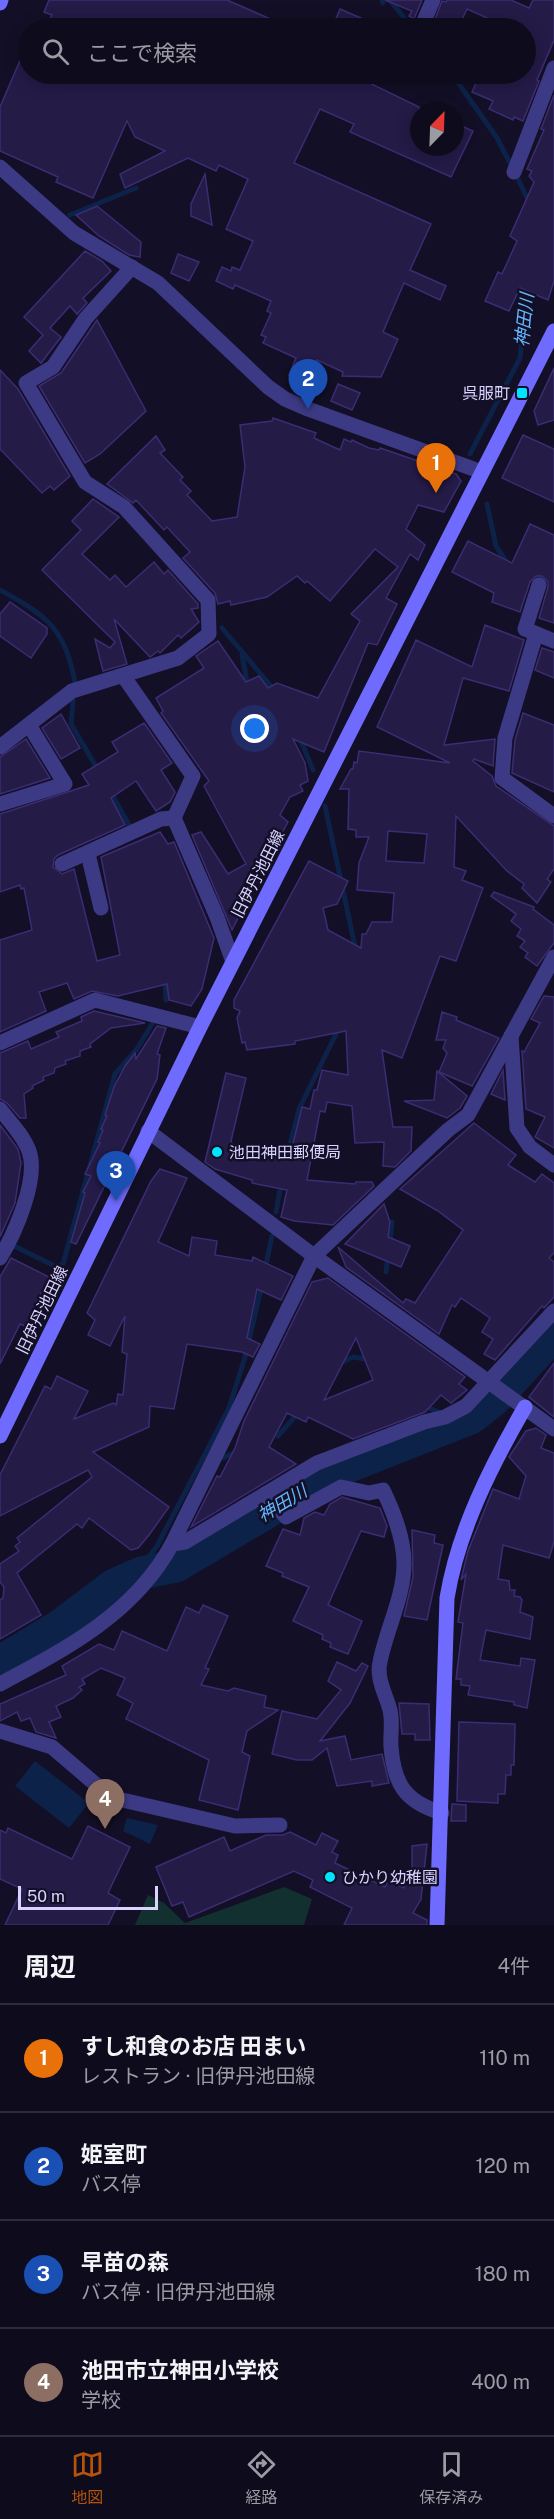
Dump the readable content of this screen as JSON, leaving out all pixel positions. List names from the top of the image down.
{
  "streets": {
    "street": ["旧伊丹池田線"]
  },
  "water": ["神田川"],
  "places": {
    "transit": ["呉服町"],
    "other": ["池田神田郵便局", "ひかり幼稚園"]
  },
  "scale_bar": "50 m",
  "north": "top right",
  "page": {
    "search": "ここで検索",
    "pins": [
      "2",
      "1",
      "3",
      "4"
    ],
    "scale": "50 m",
    "heading": ["周辺", "4件"],
    "list": [
      {
        "mark": "1",
        "name": "すし和食のお店 田まい",
        "note": "レストラン · 旧伊丹池田線",
        "value": "110 m"
      },
      {
        "mark": "2",
        "name": "姫室町",
        "note": "バス停",
        "value": "120 m"
      },
      {
        "mark": "3",
        "name": "早苗の森",
        "note": "バス停 · 旧伊丹池田線",
        "value": "180 m"
      },
      {
        "mark": "4",
        "name": "池田市立神田小学校",
        "note": "学校",
        "value": "400 m"
      }
    ],
    "nav": ["地図", "経路", "保存済み"]
  }
}
